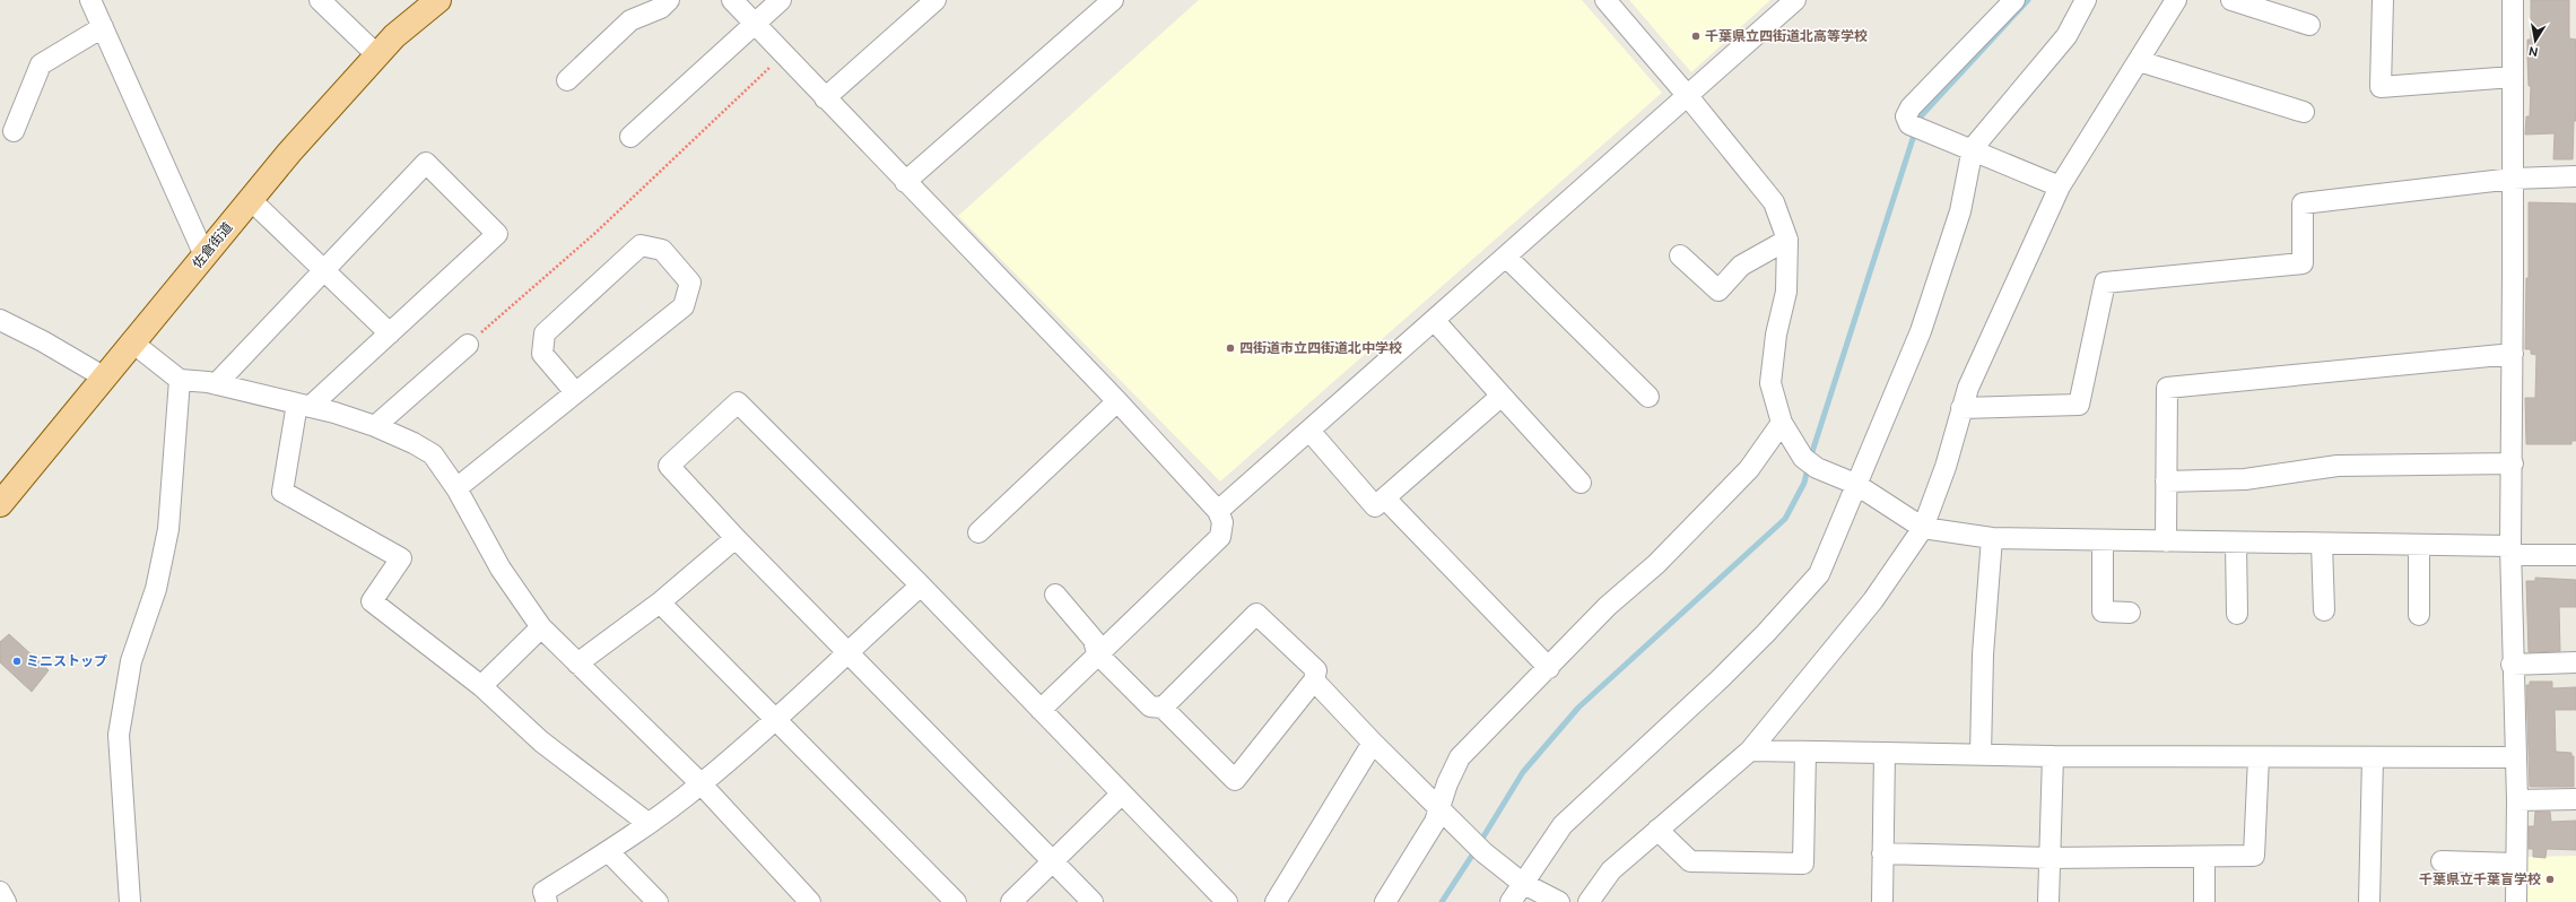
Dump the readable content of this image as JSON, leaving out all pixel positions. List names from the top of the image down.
{
  "streets": {
    "main road": ["佐倉街道"]
  },
  "places": [
    "千葉県立四街道北高等学校",
    "四街道市立四街道北中学校",
    "ミニストップ",
    "千葉県立千葉盲学校"
  ],
  "north": "bottom"
}
